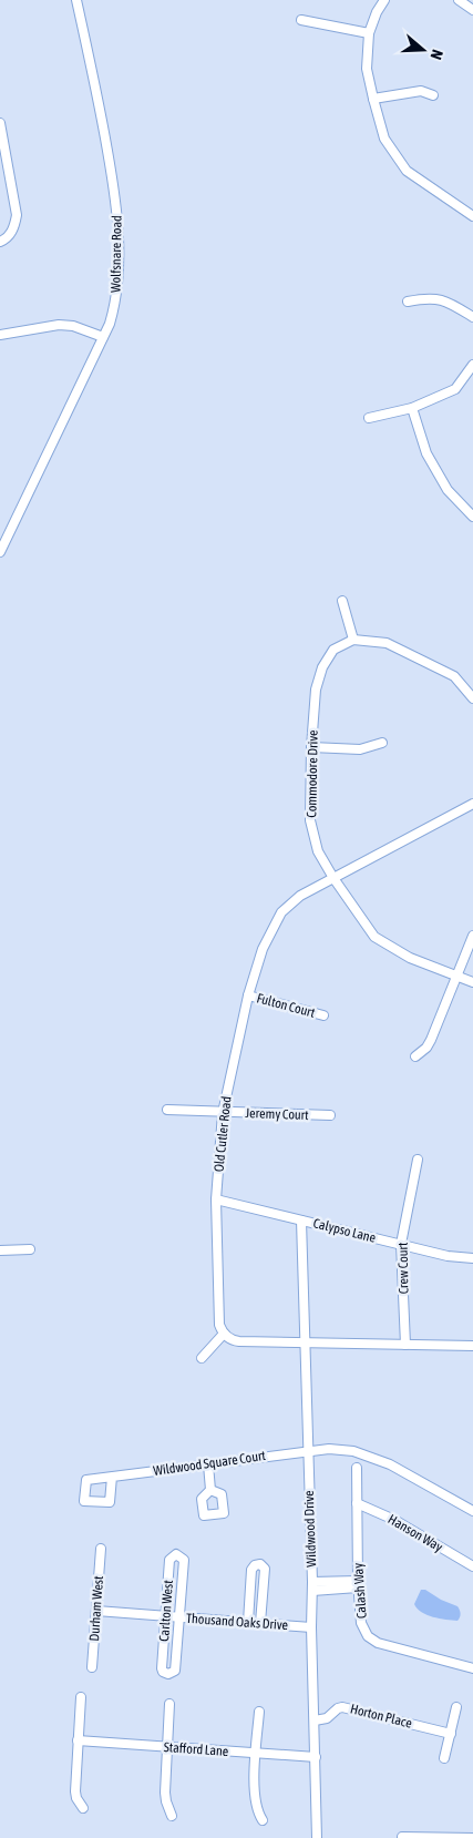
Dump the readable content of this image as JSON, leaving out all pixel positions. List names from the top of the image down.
{
  "streets": {
    "street": [
      "Wolfsnare Road",
      "Commodore Drive",
      "Fulton Court",
      "Jeremy Court",
      "Old Cutler Road",
      "Calypso Lane",
      "Crew Court",
      "Wildwood Square Court",
      "Wildwood Drive",
      "Hanson Way",
      "Calash Way",
      "Durham West",
      "Carlton West",
      "Thousand Oaks Drive",
      "Horton Place",
      "Stafford Lane"
    ]
  },
  "crossings": [
    ["Commodore Drive", "Old Cutler Road"],
    ["Fulton Court", "Old Cutler Road"],
    ["Jeremy Court", "Old Cutler Road"],
    ["Old Cutler Road", "Calypso Lane"],
    ["Calypso Lane", "Crew Court"],
    ["Calypso Lane", "Wildwood Drive"],
    ["Wildwood Square Court", "Wildwood Drive"],
    ["Wildwood Drive", "Thousand Oaks Drive"],
    ["Wildwood Drive", "Horton Place"],
    ["Wildwood Drive", "Stafford Lane"],
    ["Hanson Way", "Calash Way"],
    ["Durham West", "Thousand Oaks Drive"],
    ["Carlton West", "Thousand Oaks Drive"]
  ],
  "north": "right"
}
